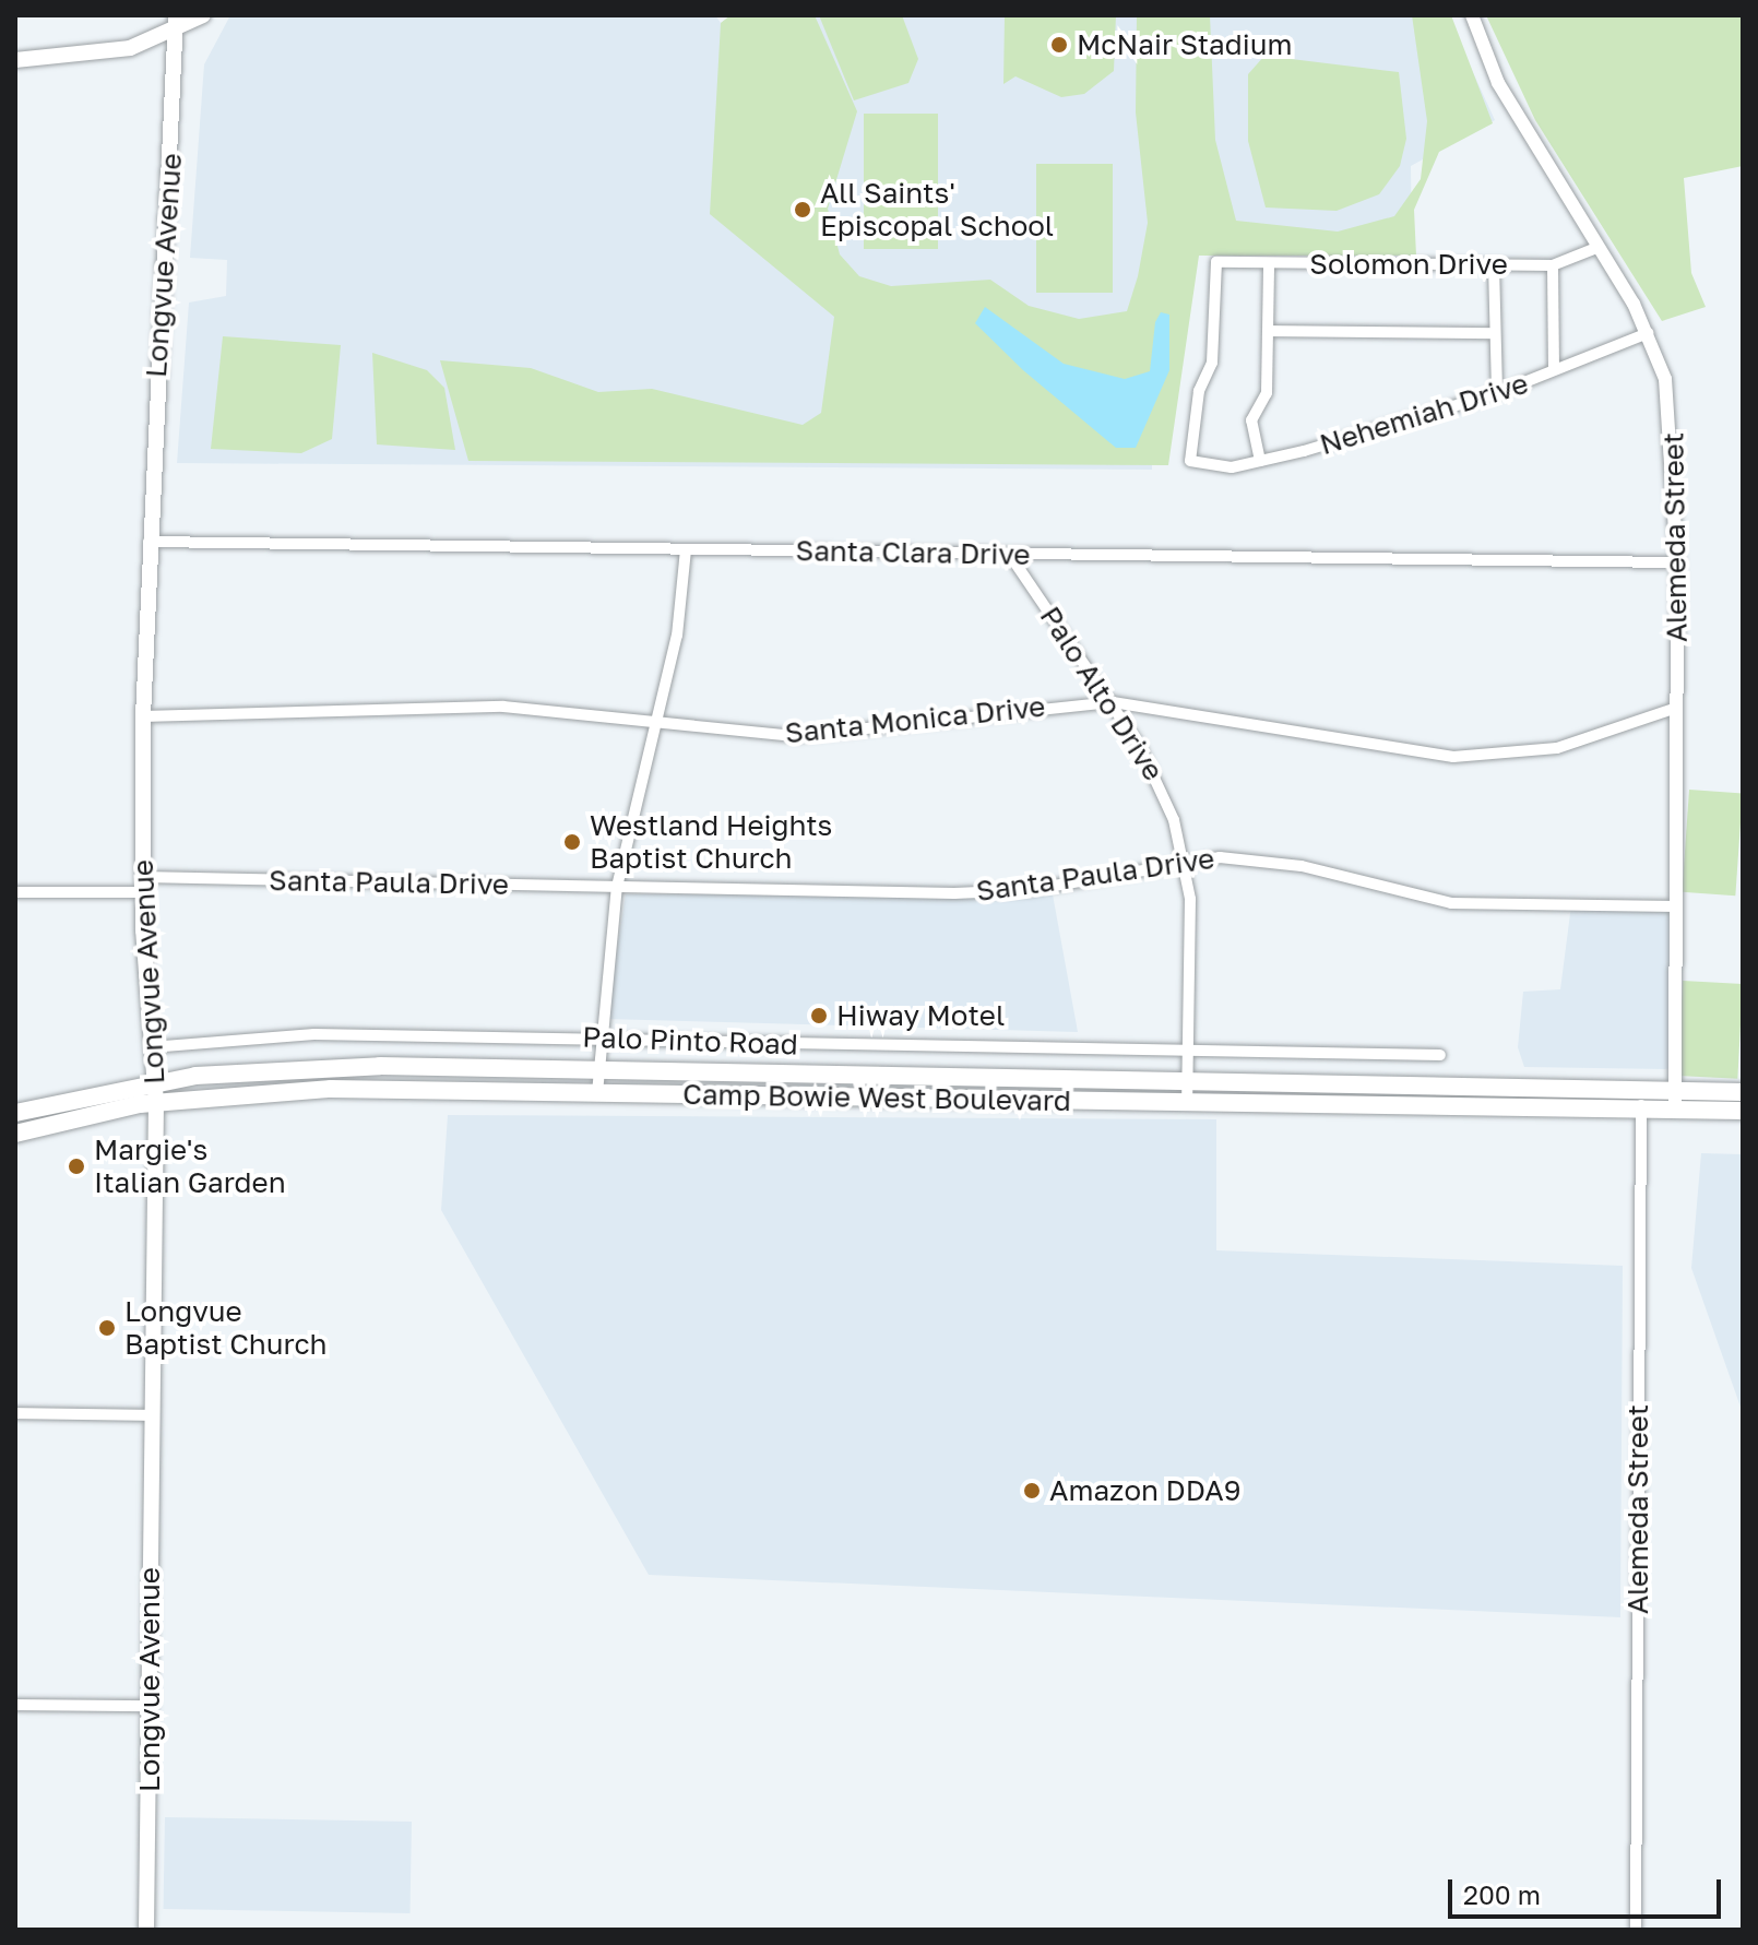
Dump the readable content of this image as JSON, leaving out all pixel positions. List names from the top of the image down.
{
  "streets": {
    "main road": ["Longvue Avenue", "Camp Bowie West Boulevard"],
    "street": [
      "Solomon Drive",
      "Nehemiah Drive",
      "Alemeda Street",
      "Santa Clara Drive",
      "Palo Alto Drive",
      "Santa Monica Drive",
      "Santa Paula Drive",
      "Palo Pinto Road"
    ]
  },
  "crossings": [
    ["Solomon Drive", "Nehemiah Drive"],
    ["Solomon Drive", "Alemeda Street"],
    ["Longvue Avenue", "Santa Clara Drive"],
    ["Longvue Avenue", "Santa Monica Drive"],
    ["Longvue Avenue", "Santa Paula Drive"],
    ["Longvue Avenue", "Palo Pinto Road"],
    ["Longvue Avenue", "Camp Bowie West Boulevard"],
    ["Nehemiah Drive", "Alemeda Street"],
    ["Alemeda Street", "Santa Clara Drive"],
    ["Alemeda Street", "Santa Monica Drive"],
    ["Alemeda Street", "Santa Paula Drive"],
    ["Alemeda Street", "Camp Bowie West Boulevard"],
    ["Santa Clara Drive", "Palo Alto Drive"],
    ["Palo Alto Drive", "Santa Monica Drive"],
    ["Palo Alto Drive", "Santa Paula Drive"],
    ["Palo Alto Drive", "Palo Pinto Road"],
    ["Palo Alto Drive", "Camp Bowie West Boulevard"]
  ],
  "places": [
    "McNair Stadium",
    "All Saints' Episcopal School",
    "Westland Heights Baptist Church",
    "Hiway Motel",
    "Margie's Italian Garden",
    "Longvue Baptist Church",
    "Amazon DDA9"
  ],
  "scale_bar": "200 m"
}
